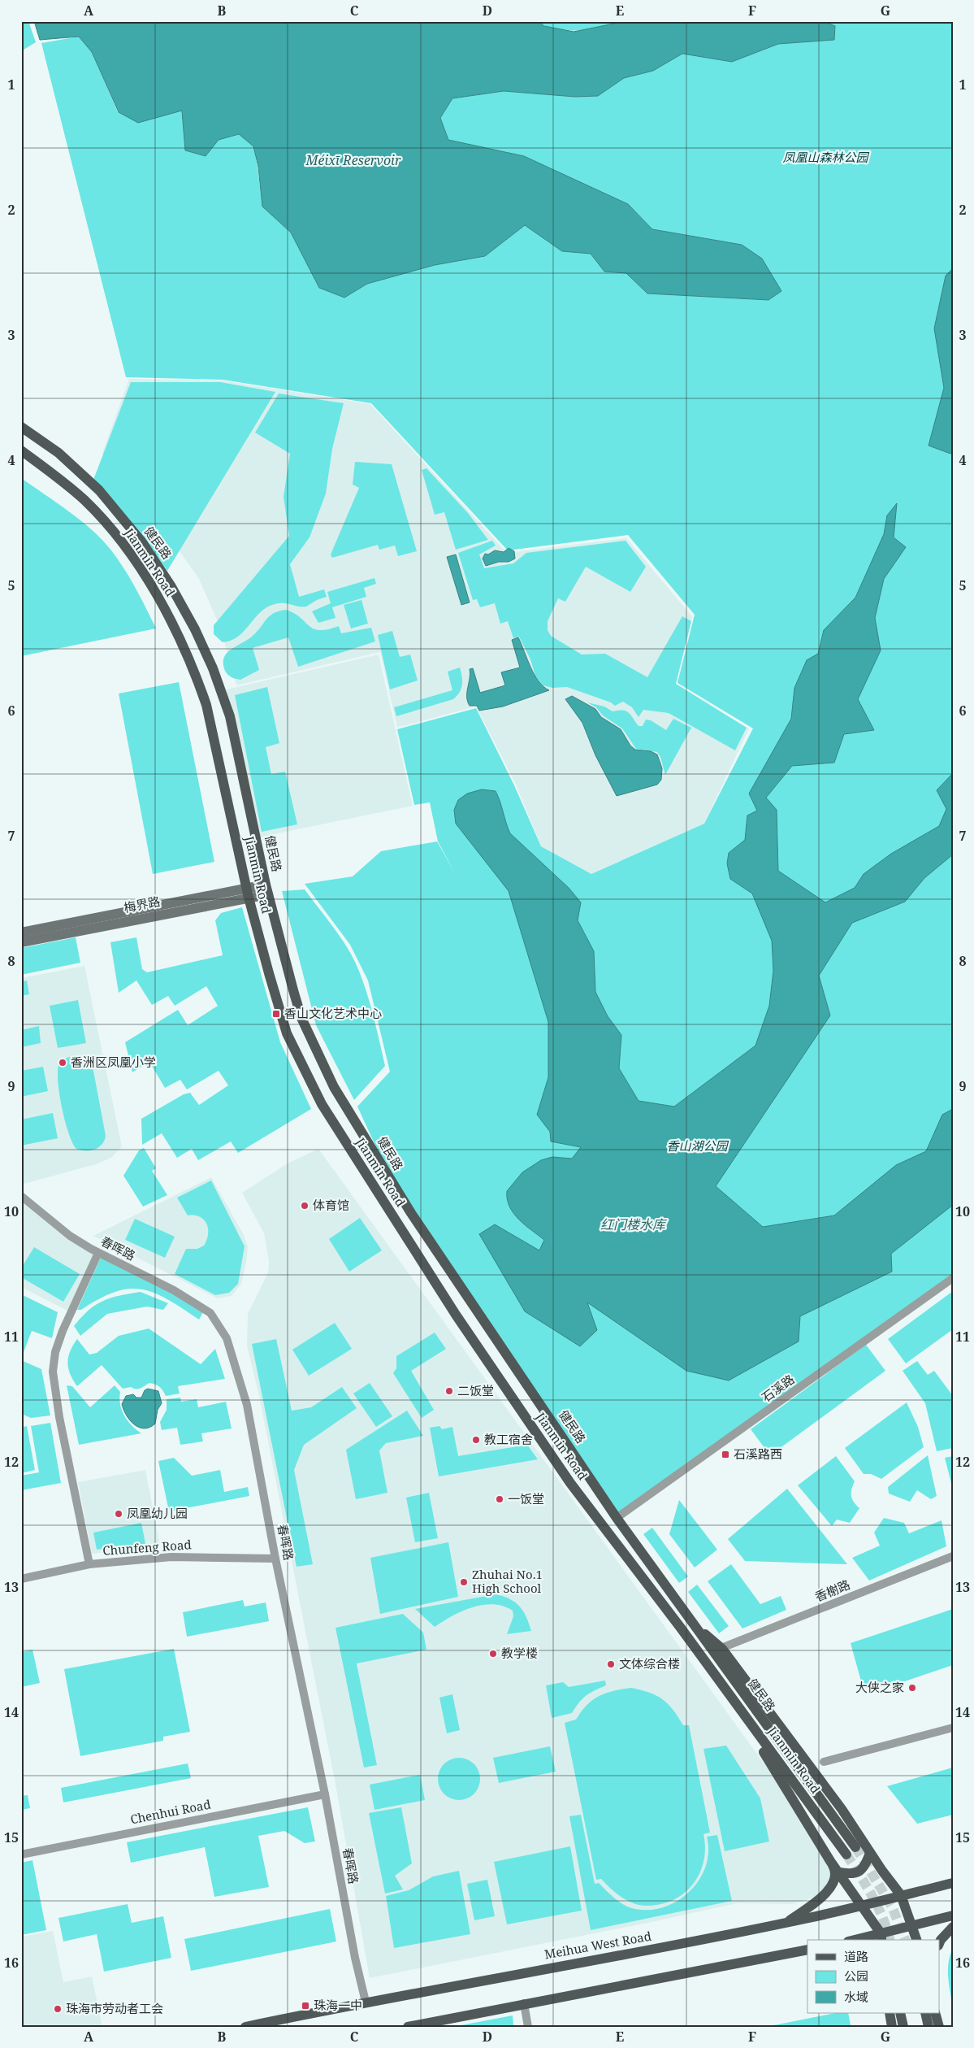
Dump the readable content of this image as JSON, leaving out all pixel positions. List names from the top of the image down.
{
  "streets": {
    "main road": [
      "健民路",
      "Jianmin Road",
      "梅界路",
      "Meihua West Road"
    ],
    "street": [
      "春晖路",
      "石溪路",
      "Chunfeng Road",
      "香榭路",
      "Chenhui Road"
    ]
  },
  "crossings": [
    ["健民路", "石溪路"],
    ["Jianmin Road", "梅界路"],
    ["春晖路", "Chunfeng Road"],
    ["春晖路", "Chenhui Road"],
    ["春晖路", "Meihua West Road"]
  ],
  "water": ["Méixī Reservoir", "红门楼水库"],
  "parks": ["凤凰山森林公园", "香山湖公园"],
  "places": {
    "transit": ["香山文化艺术中心", "石溪路西", "珠海一中"],
    "other": [
      "香洲区凤凰小学",
      "体育馆",
      "二饭堂",
      "教工宿舍",
      "一饭堂",
      "凤凰幼儿园",
      "Zhuhai No.1 High School",
      "教学楼",
      "文体综合楼",
      "大侠之家",
      "珠海市劳动者工会"
    ]
  },
  "legend": ["道路", "公园", "水域"],
  "grid": {
    "columns": [
      "A",
      "B",
      "C",
      "D",
      "E",
      "F",
      "G"
    ],
    "rows": [
      "1",
      "2",
      "3",
      "4",
      "5",
      "6",
      "7",
      "8",
      "9",
      "10",
      "11",
      "12",
      "13",
      "14",
      "15",
      "16"
    ]
  }
}
